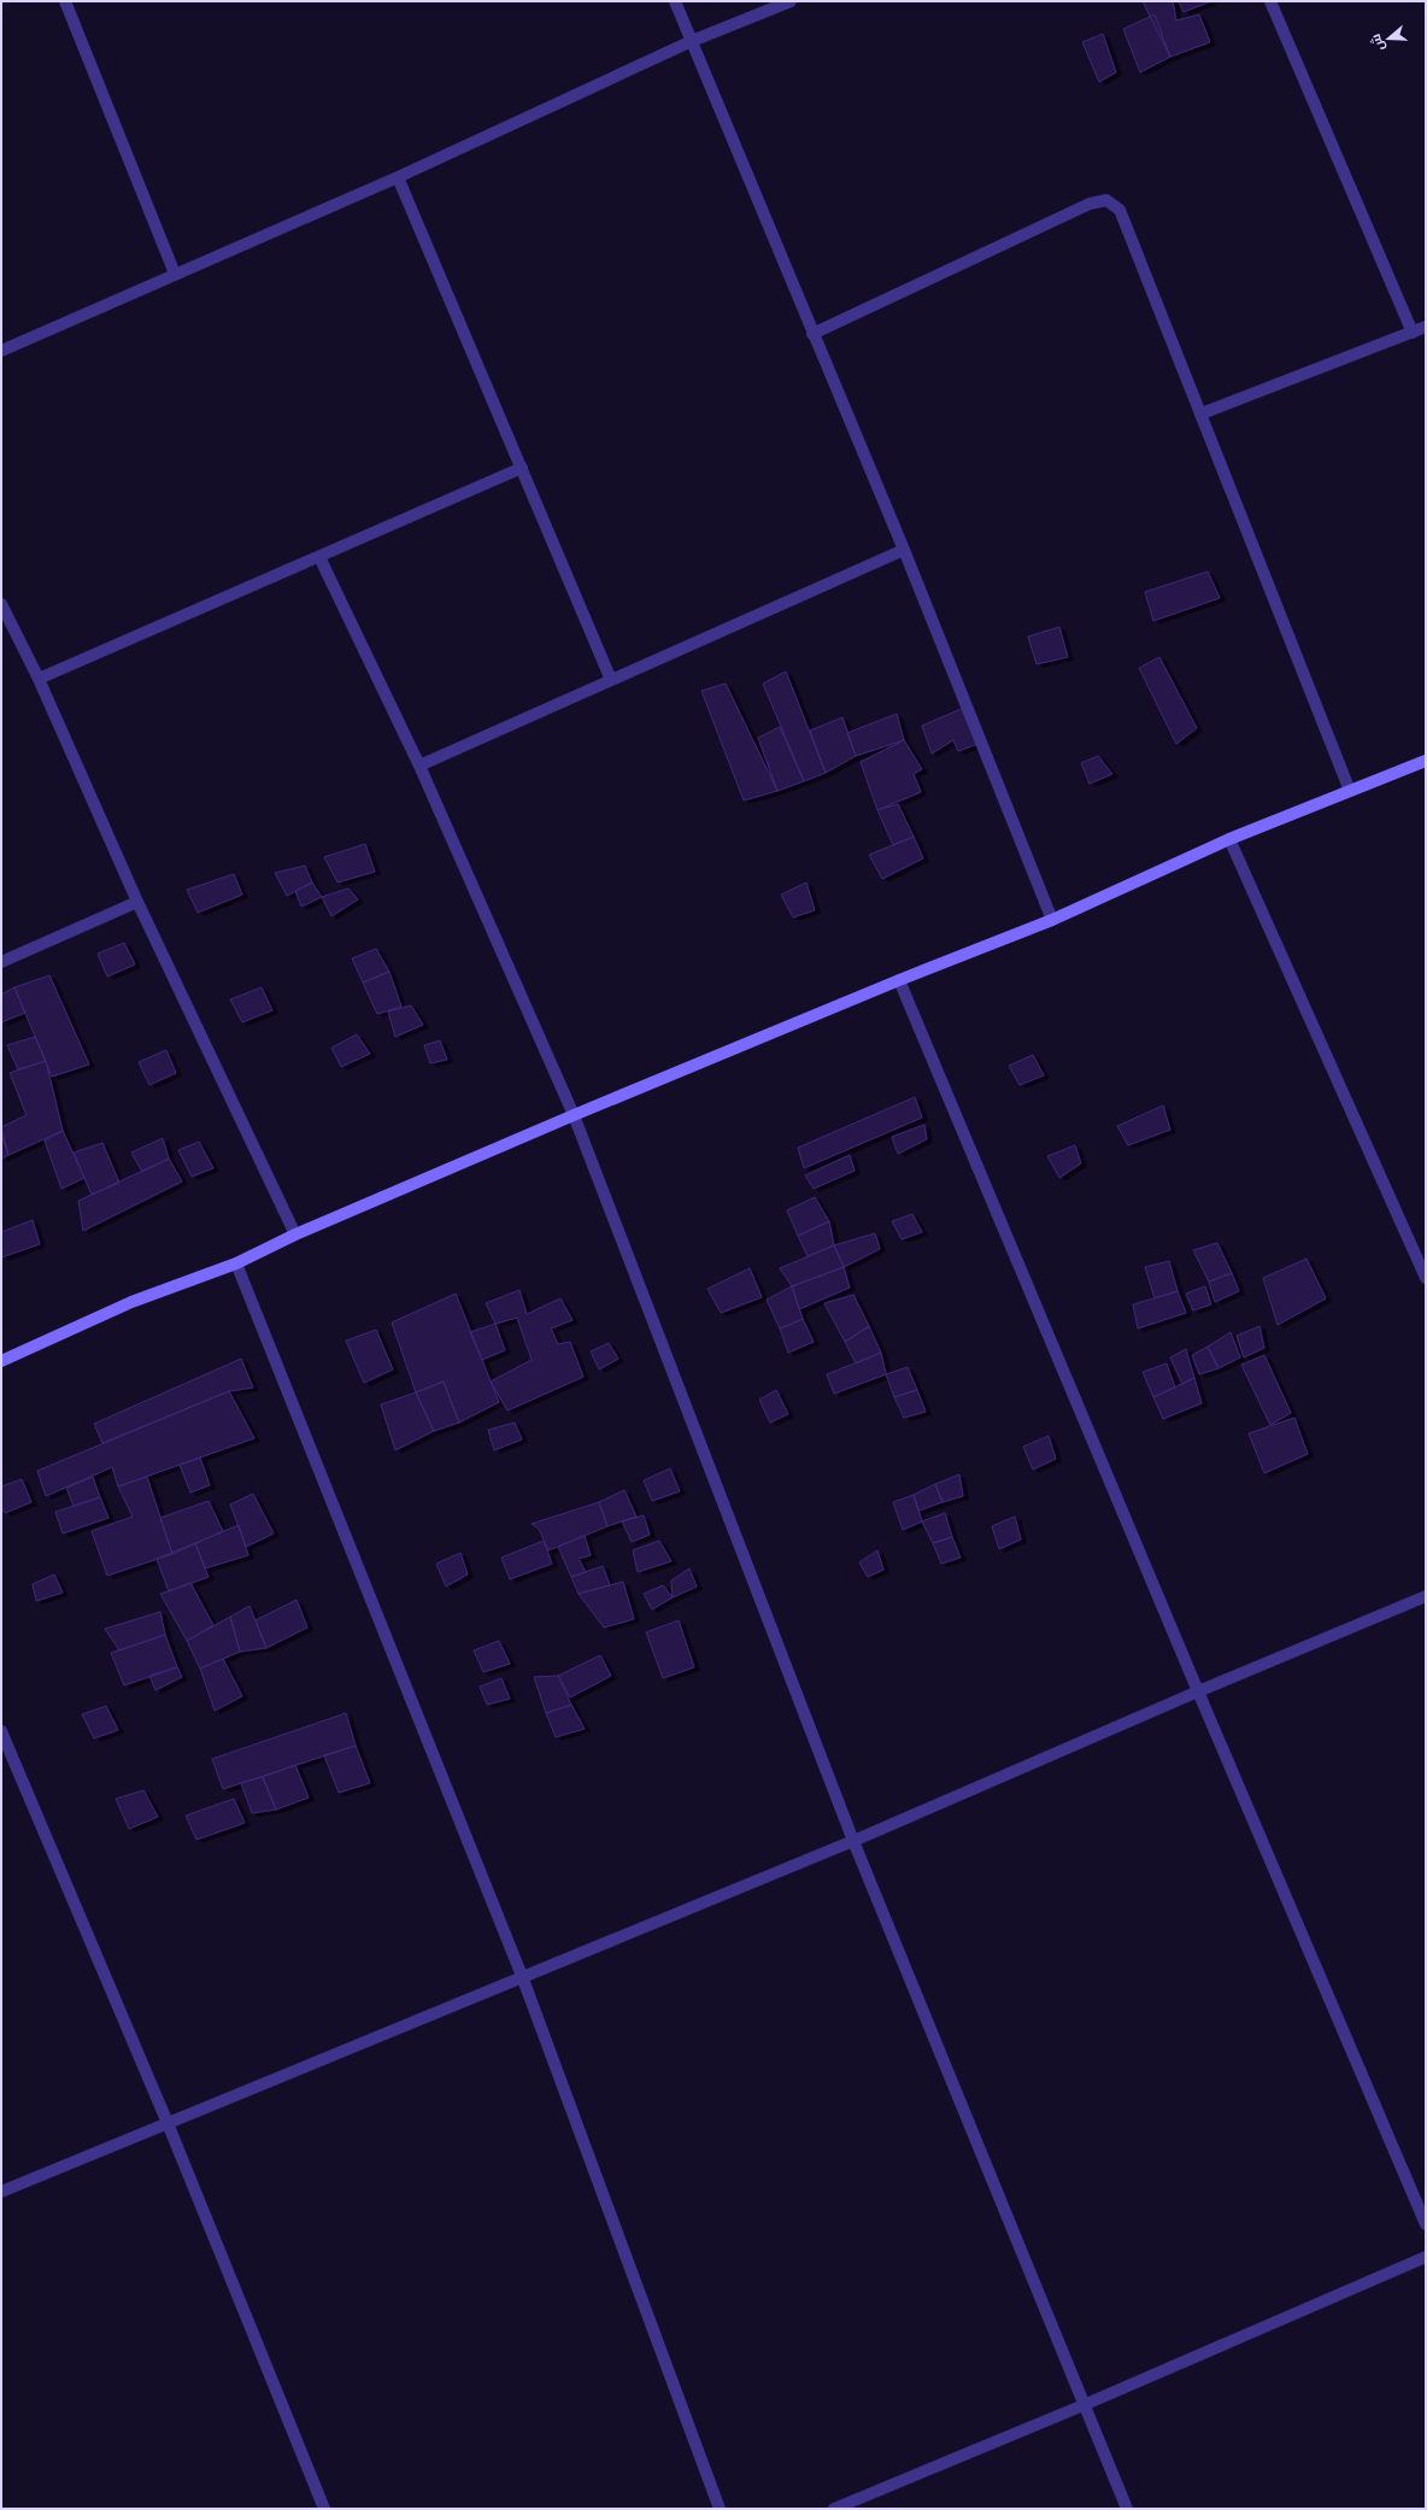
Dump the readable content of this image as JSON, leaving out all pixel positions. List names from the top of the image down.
{
  "north": "left"
}
